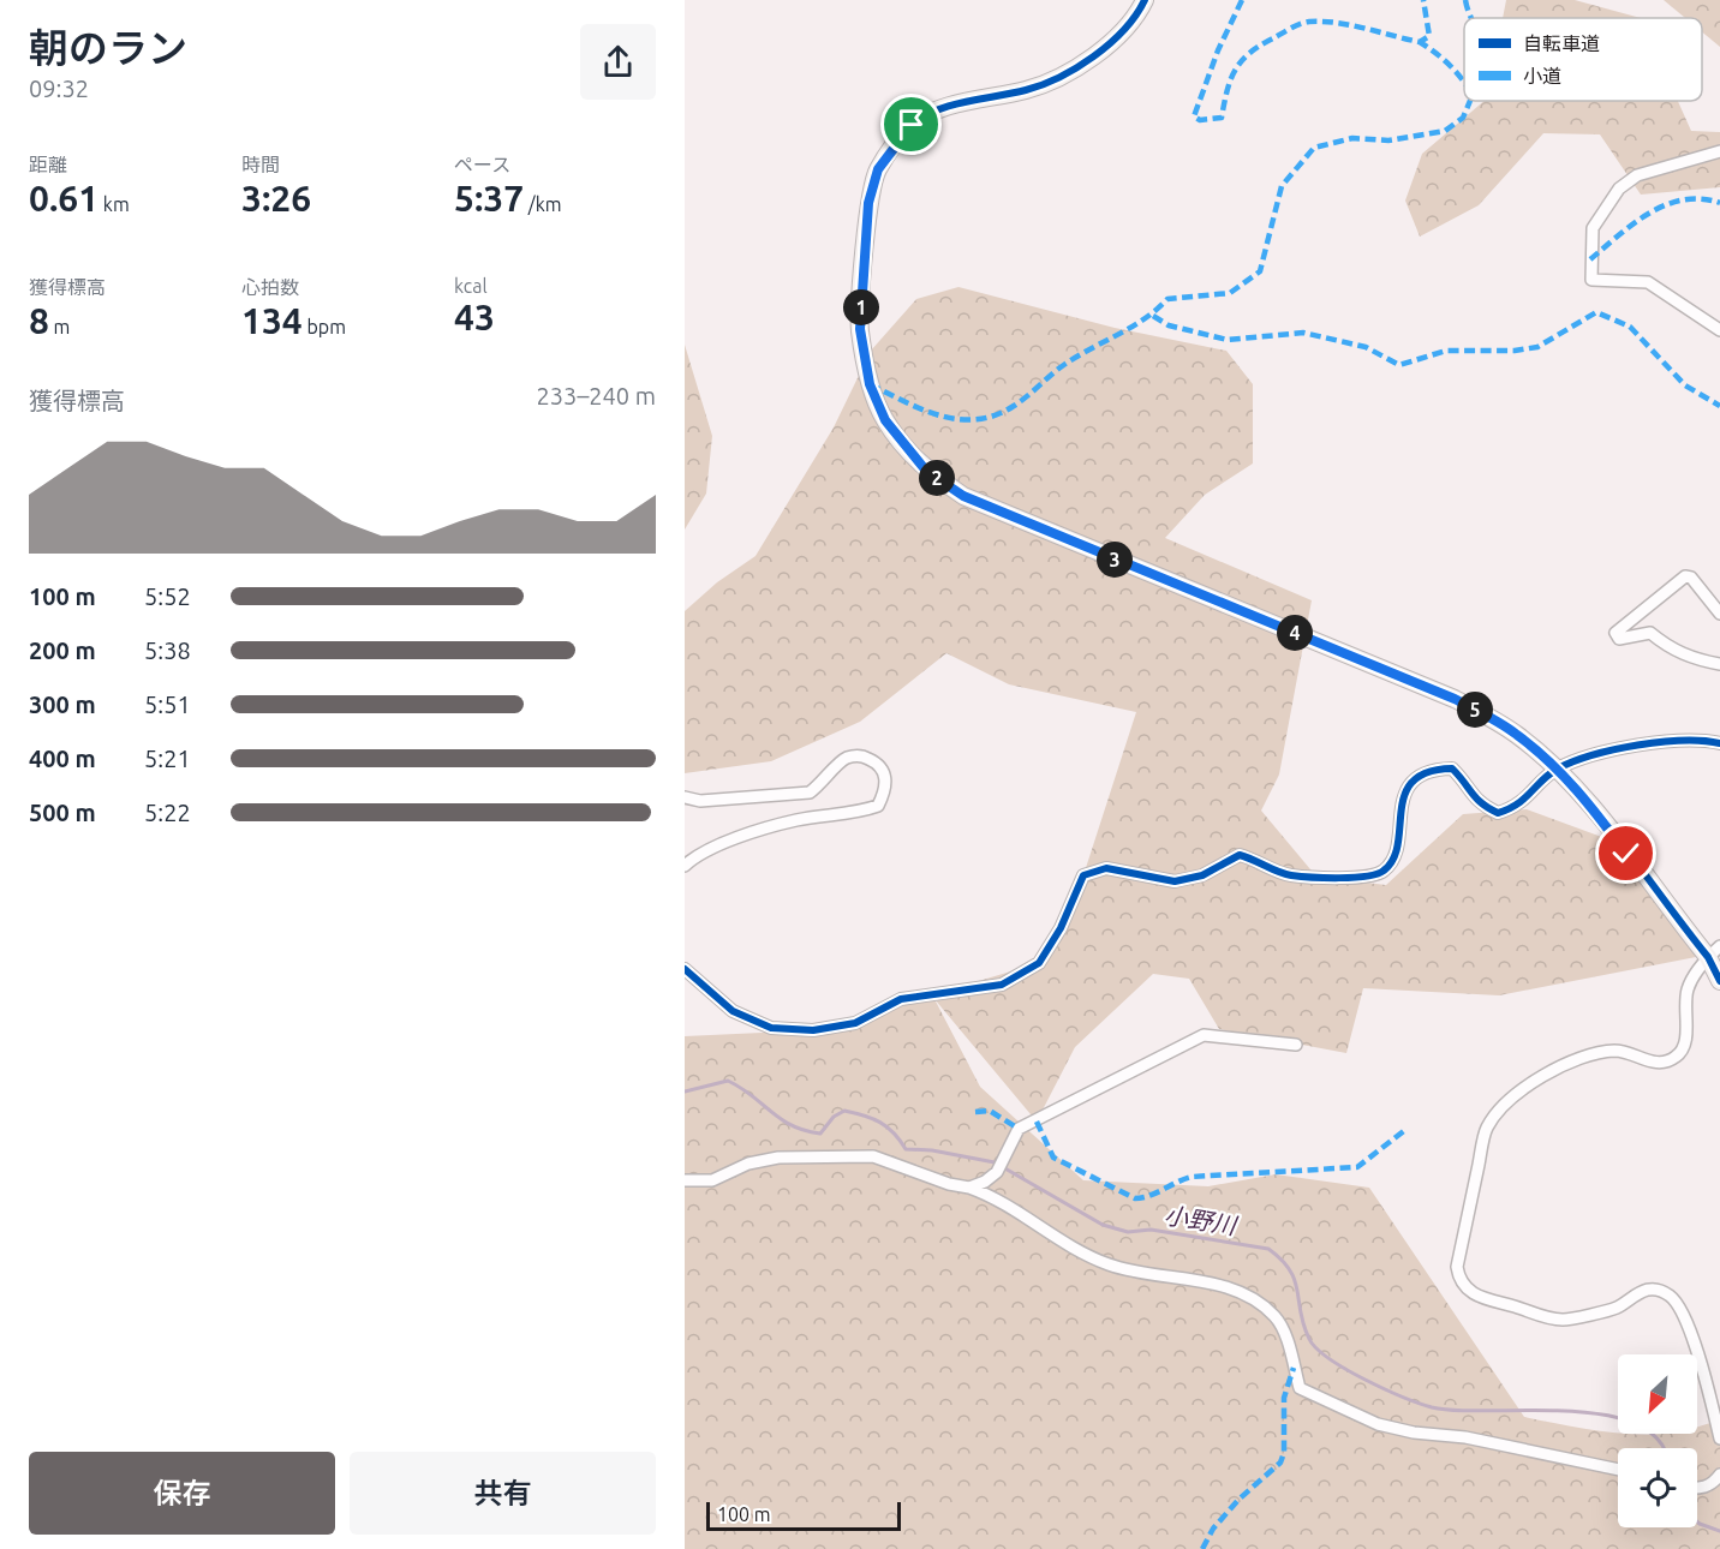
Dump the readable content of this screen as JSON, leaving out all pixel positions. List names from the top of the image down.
{
  "water": ["小野川"],
  "legend": ["自転車道", "小道"],
  "scale_bar": "100 m",
  "north": "bottom left",
  "page": {
    "heading": ["朝のラン", "09:32"],
    "stats": [
      ["距離", "0.61 km"],
      ["時間", "3:26"],
      ["ペース", "5:37 /km"],
      ["獲得標高", "8 m"],
      ["心拍数", "134 bpm"],
      ["kcal", "43"]
    ],
    "pins": [
      "1",
      "2",
      "3",
      "4",
      "5"
    ],
    "chart": ["獲得標高", "233–240 m"],
    "list": [
      {
        "name": "100 m",
        "note": "5:52"
      },
      {
        "name": "200 m",
        "note": "5:38"
      },
      {
        "name": "300 m",
        "note": "5:51"
      },
      {
        "name": "400 m",
        "note": "5:21"
      },
      {
        "name": "500 m",
        "note": "5:22"
      }
    ],
    "buttons": ["保存", "共有"],
    "scale": "100 m"
  }
}
